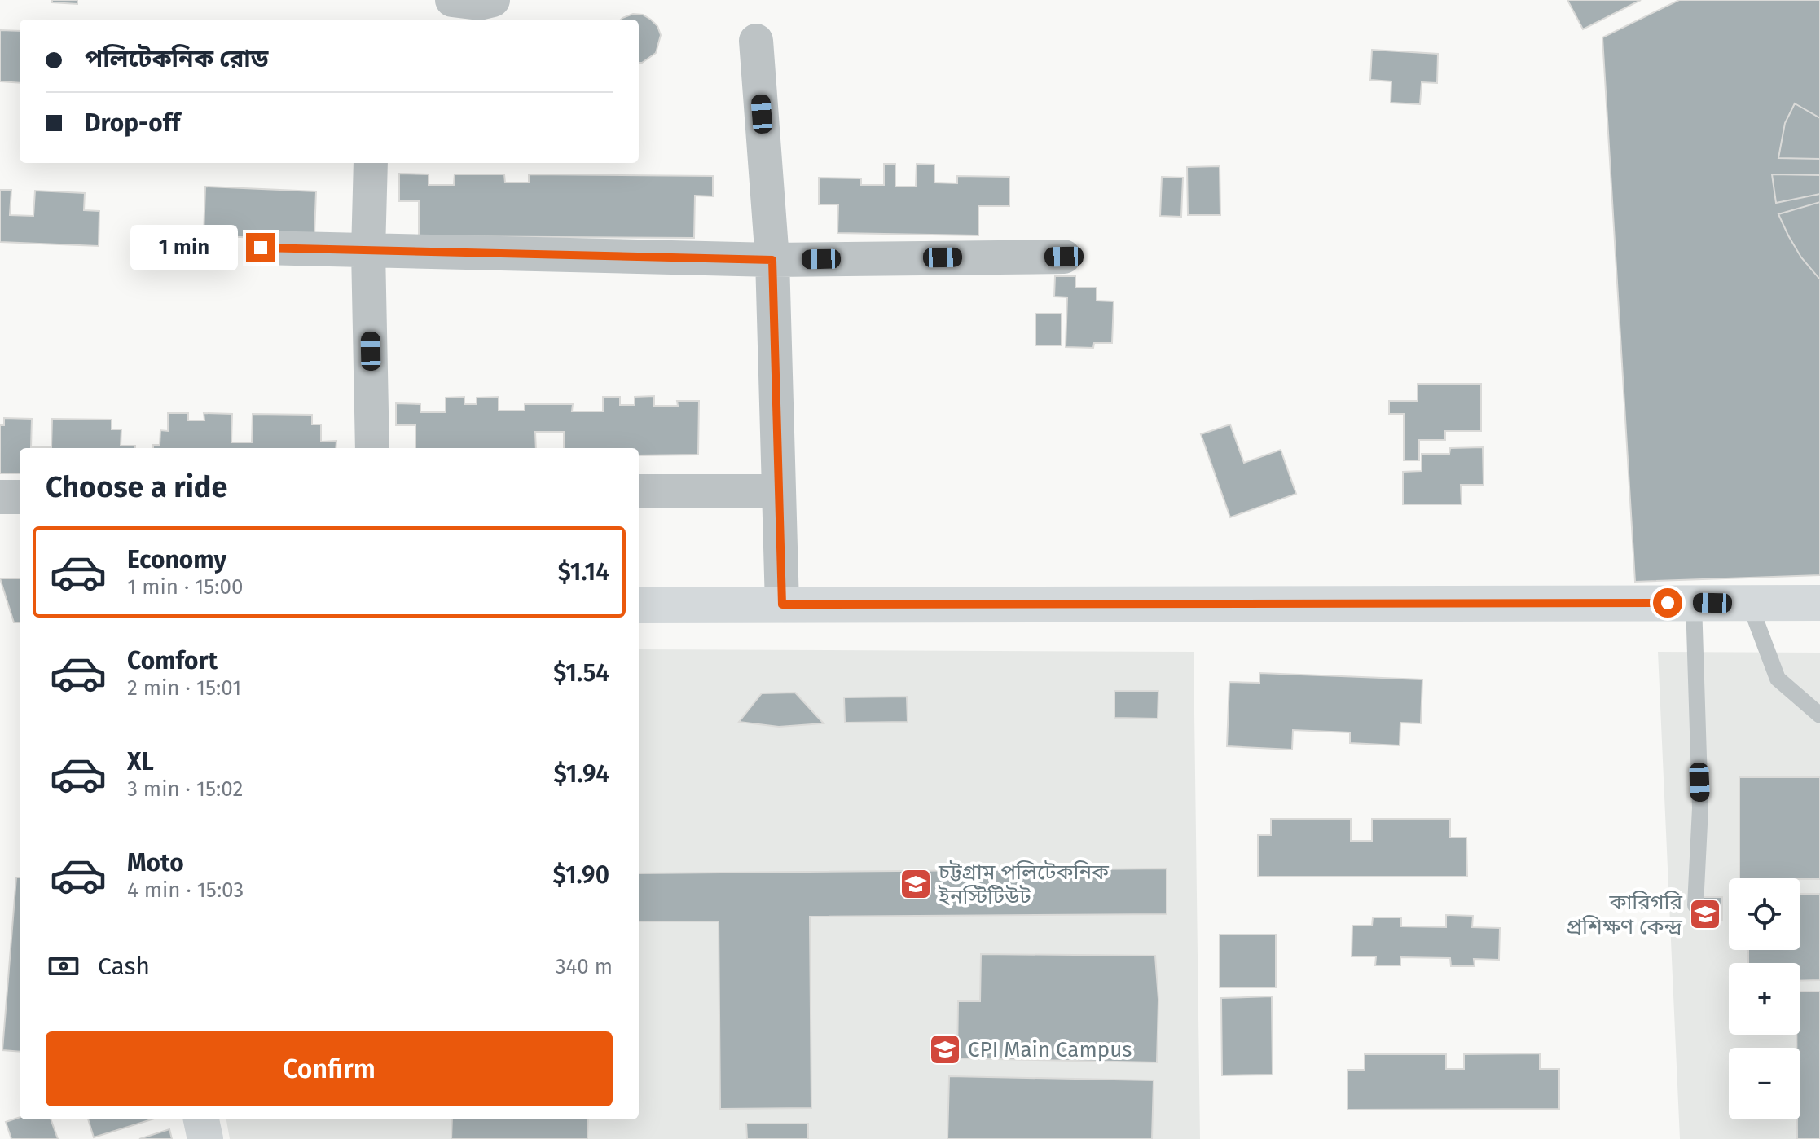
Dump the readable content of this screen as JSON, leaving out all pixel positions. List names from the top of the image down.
{
  "places": {
    "school or university": ["চট্টগ্রাম পলিটেকনিক ইনস্টিটিউট", "কারিগরি প্রশিক্ষণ কেন্দ্র", "CPI Main Campus"]
  },
  "page": {
    "banner": ["পলিটেকনিক রোড", "Drop-off"],
    "bubble": "1 min",
    "heading": "Choose a ride",
    "list": [
      {
        "name": "Economy",
        "note": "1 min · 15:00",
        "value": "$1.14"
      },
      {
        "name": "Comfort",
        "note": "2 min · 15:01",
        "value": "$1.54"
      },
      {
        "name": "XL",
        "note": "3 min · 15:02",
        "value": "$1.94"
      },
      {
        "name": "Moto",
        "note": "4 min · 15:03",
        "value": "$1.90"
      }
    ],
    "map_buttons": ["+", "−"],
    "pay": ["Cash", "340 m"],
    "buttons": "Confirm"
  }
}
